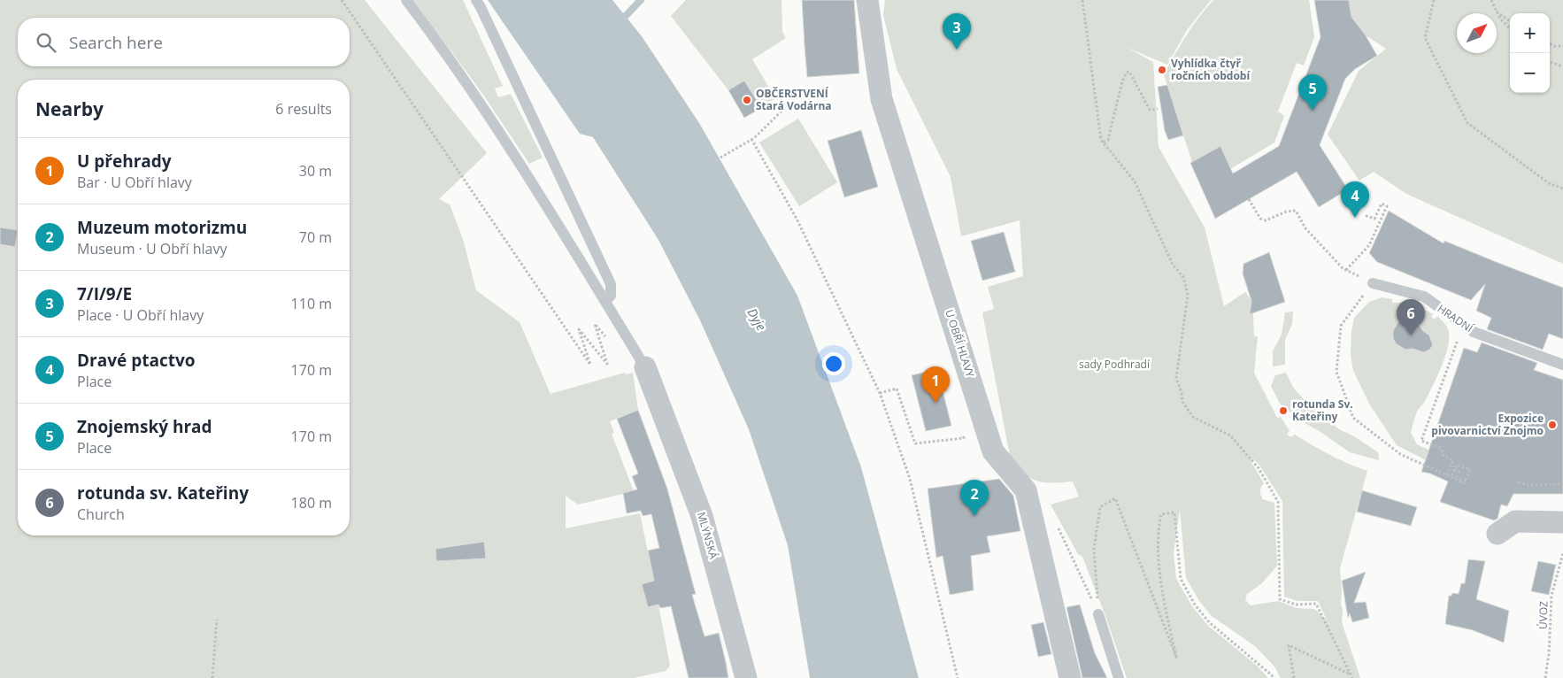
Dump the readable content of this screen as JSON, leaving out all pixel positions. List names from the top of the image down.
{
  "streets": {
    "street": ["U OBŘÍ HLAVY", "MLÝNSKÁ"],
    "lane": ["HRADNÍ"],
    "path": ["ÚVOZ"]
  },
  "water": ["Dyje"],
  "parks": ["sady Podhradí"],
  "places": [
    "Vyhlídka čtyř ročních období",
    "OBČERSTVENÍ Stará Vodárna",
    "rotunda Sv. Kateřiny",
    "Expozice pivovarnictví Znojmo"
  ],
  "north": "top right",
  "page": {
    "map_buttons": ["+", "−"],
    "pins": [
      "3",
      "5",
      "4",
      "6",
      "1",
      "2"
    ],
    "search": "Search here",
    "heading": ["Nearby", "6 results"],
    "list": [
      {
        "mark": "1",
        "name": "U přehrady",
        "note": "Bar · U Obří hlavy",
        "value": "30 m"
      },
      {
        "mark": "2",
        "name": "Muzeum motorizmu",
        "note": "Museum · U Obří hlavy",
        "value": "70 m"
      },
      {
        "mark": "3",
        "name": "7/I/9/E",
        "note": "Place · U Obří hlavy",
        "value": "110 m"
      },
      {
        "mark": "4",
        "name": "Dravé ptactvo",
        "note": "Place",
        "value": "170 m"
      },
      {
        "mark": "5",
        "name": "Znojemský hrad",
        "note": "Place",
        "value": "170 m"
      },
      {
        "mark": "6",
        "name": "rotunda sv. Kateřiny",
        "note": "Church",
        "value": "180 m"
      }
    ]
  }
}
